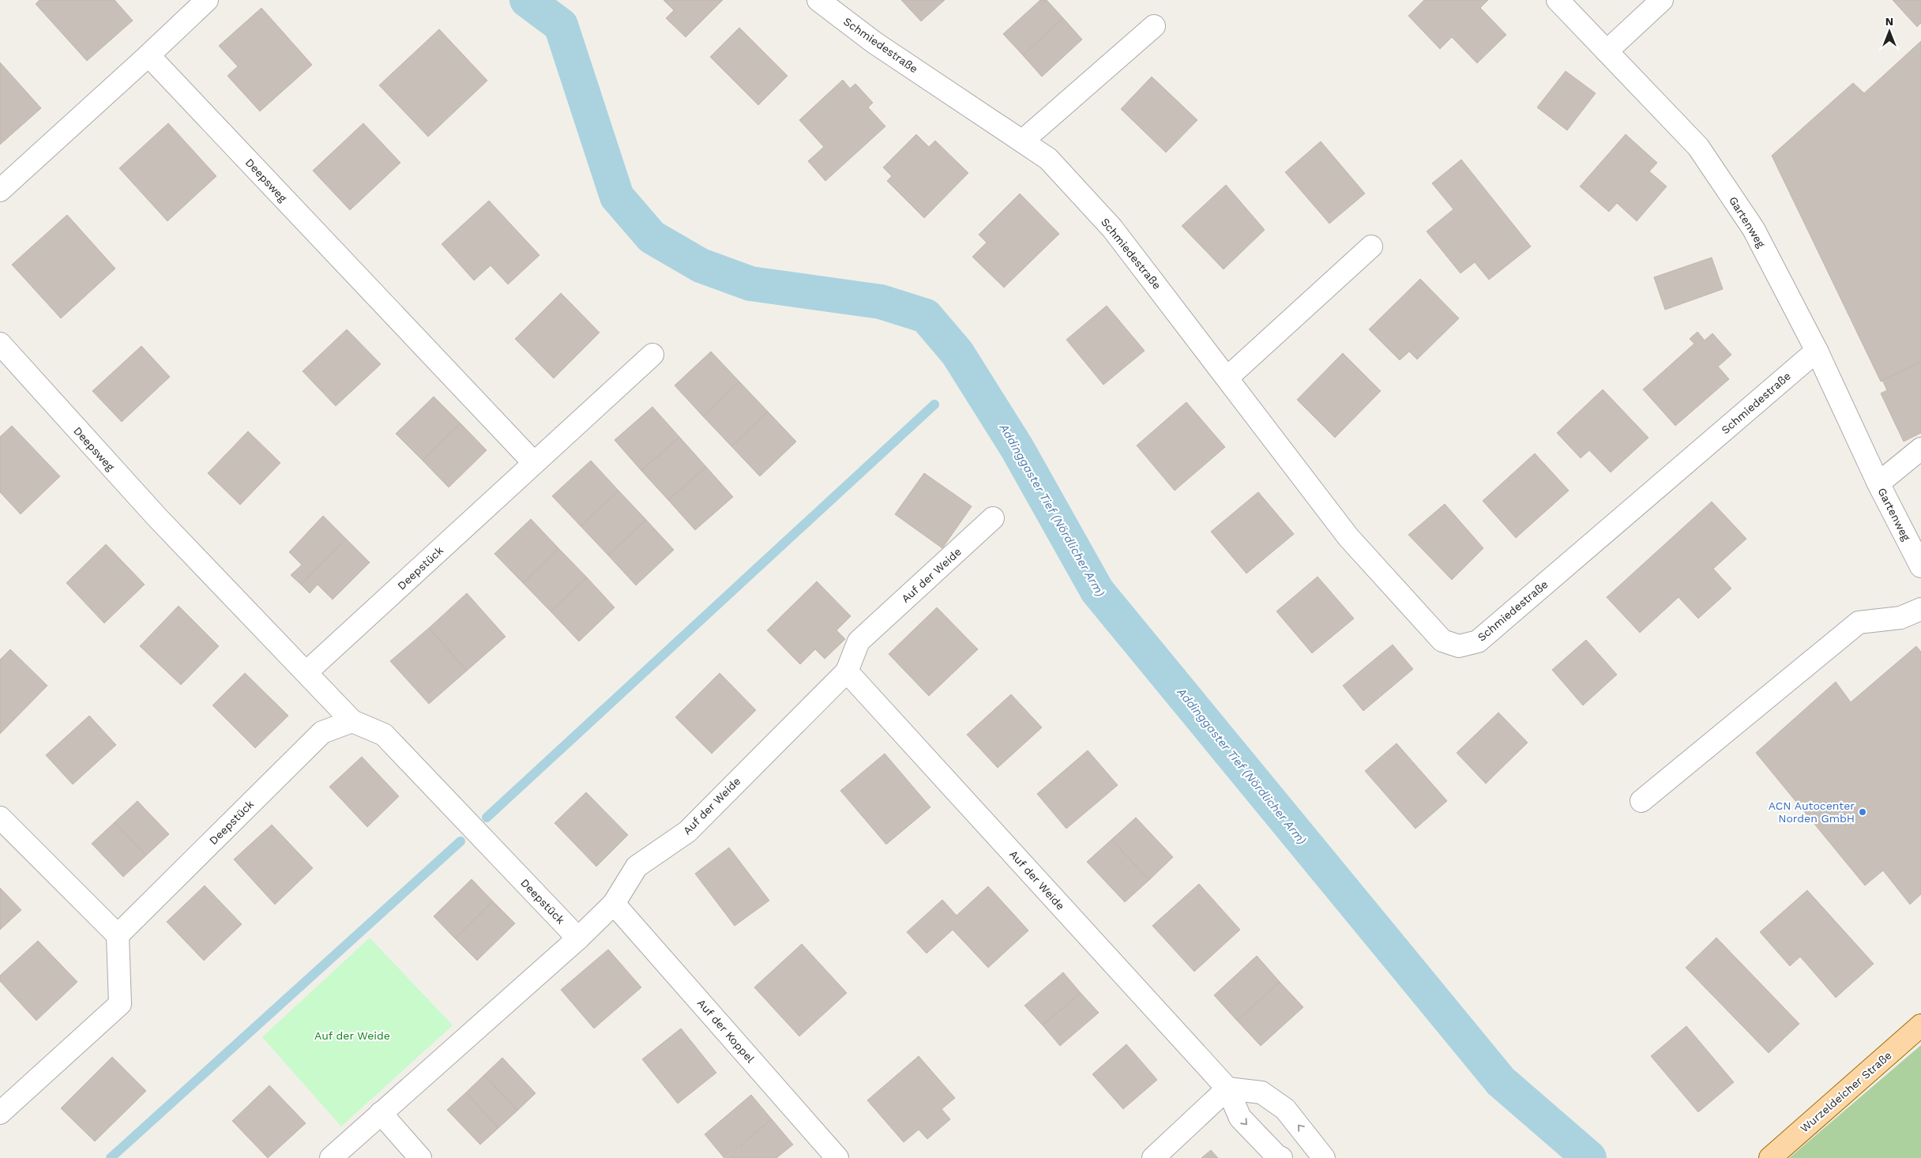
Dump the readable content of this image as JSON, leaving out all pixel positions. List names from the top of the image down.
{
  "streets": {
    "main road": ["Wurzeldeicher Straße"],
    "street": [
      "Schmiedestraße",
      "Deepsweg",
      "Gartenweg",
      "Deepstück",
      "Auf der Weide",
      "Auf der Koppel"
    ]
  },
  "crossings": [
    ["Schmiedestraße", "Gartenweg"],
    ["Deepsweg", "Deepstück"],
    ["Deepstück", "Auf der Weide"],
    ["Auf der Weide", "Auf der Koppel"]
  ],
  "water": ["Addinggaster Tief (Nördlicher Arm)"],
  "parks": ["Auf der Weide"],
  "places": ["ACN Autocenter Norden GmbH"],
  "north": "top"
}
